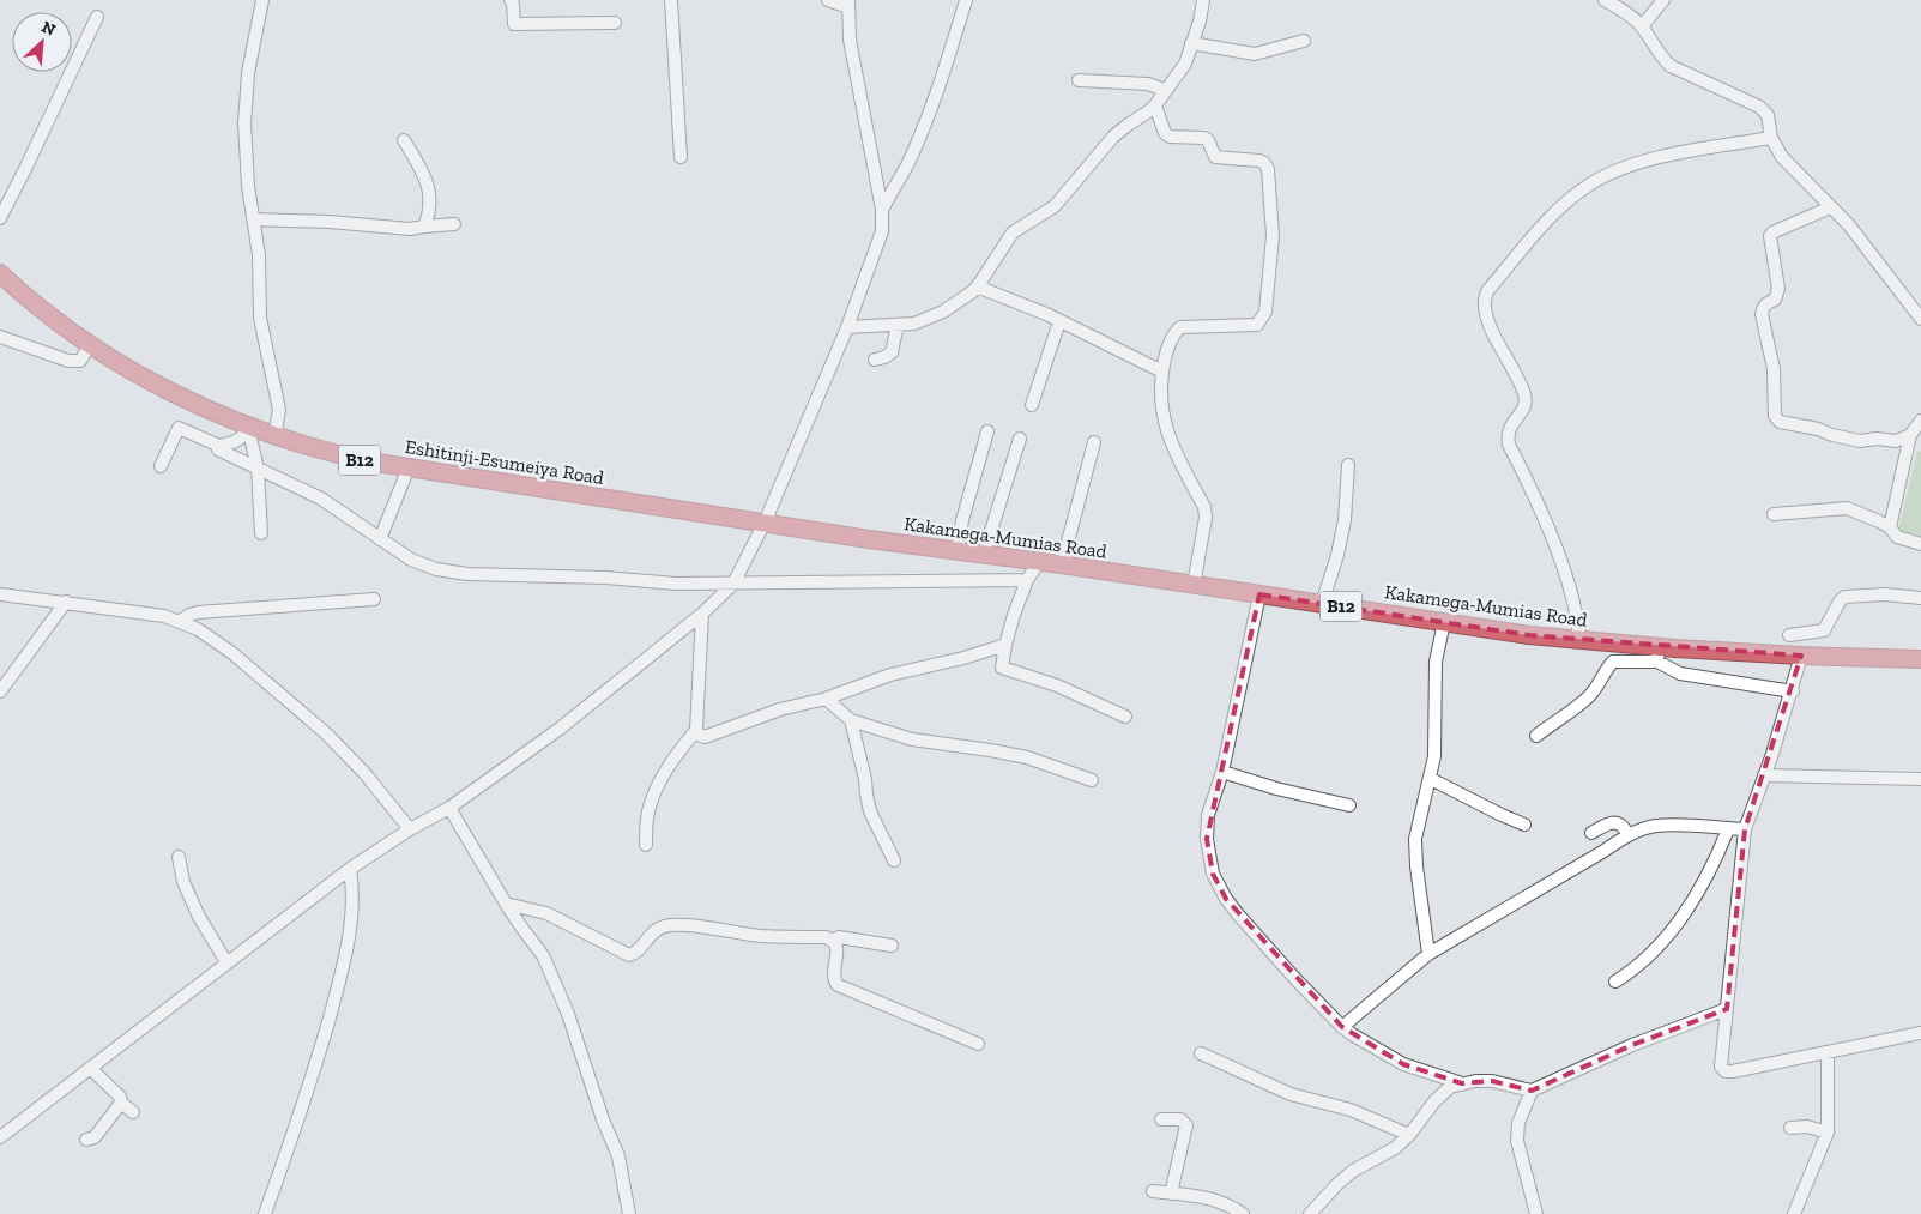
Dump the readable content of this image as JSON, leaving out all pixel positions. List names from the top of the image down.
{
  "streets": {
    "highway": ["B12", "Eshitinji-Esumeiya Road", "Kakamega-Mumias Road"]
  },
  "crossings": [
    ["Eshitinji-Esumeiya Road", "Kakamega-Mumias Road"]
  ],
  "north": "top right"
}
